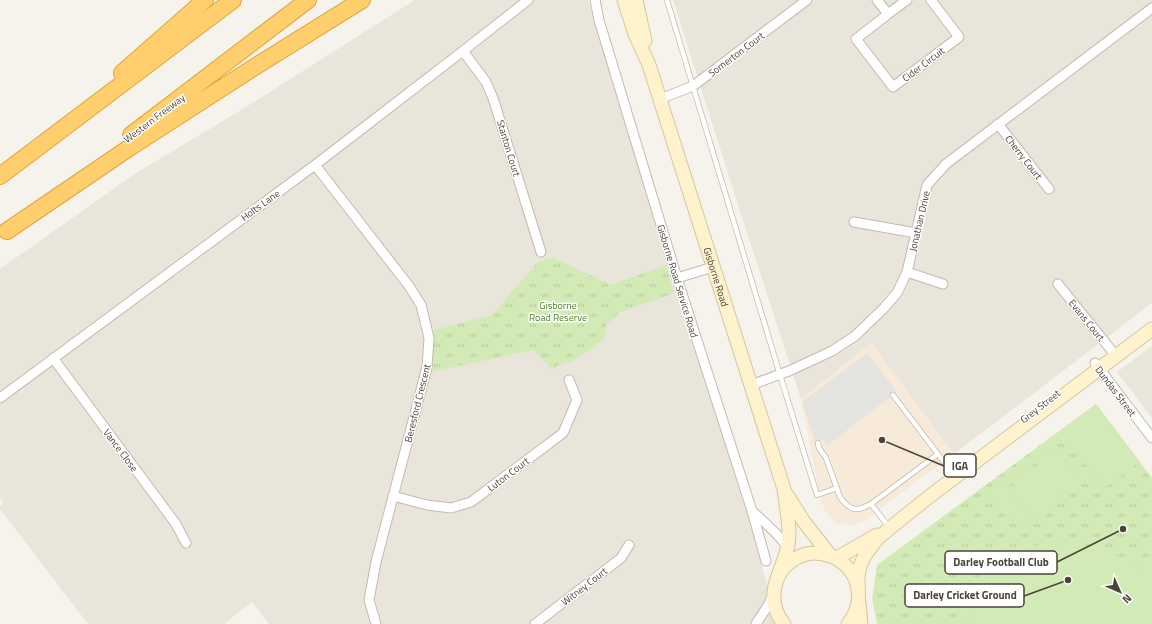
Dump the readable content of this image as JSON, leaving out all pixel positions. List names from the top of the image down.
{
  "streets": {
    "highway": ["Western Freeway"],
    "main road": ["Gisborne Road", "Grey Street"],
    "street": [
      "Somerton Court",
      "Cider Circuit",
      "Stanton Court",
      "Cherry Court",
      "Holts Lane",
      "Jonathan Drive",
      "Gisborne Road Service Road",
      "Evans Court",
      "Dundas Street",
      "Beresford Crescent",
      "Vance Close",
      "Luton Court",
      "Witney Court"
    ]
  },
  "crossings": [
    ["Somerton Court", "Gisborne Road"],
    ["Stanton Court", "Holts Lane"],
    ["Cherry Court", "Jonathan Drive"],
    ["Holts Lane", "Beresford Crescent"],
    ["Holts Lane", "Vance Close"],
    ["Jonathan Drive", "Gisborne Road"],
    ["Gisborne Road", "Grey Street"],
    ["Evans Court", "Grey Street"],
    ["Dundas Street", "Grey Street"],
    ["Beresford Crescent", "Luton Court"]
  ],
  "parks": ["Gisborne Road Reserve"],
  "places": ["IGA", "Darley Football Club", "Darley Cricket Ground"],
  "north": "bottom right"
}
